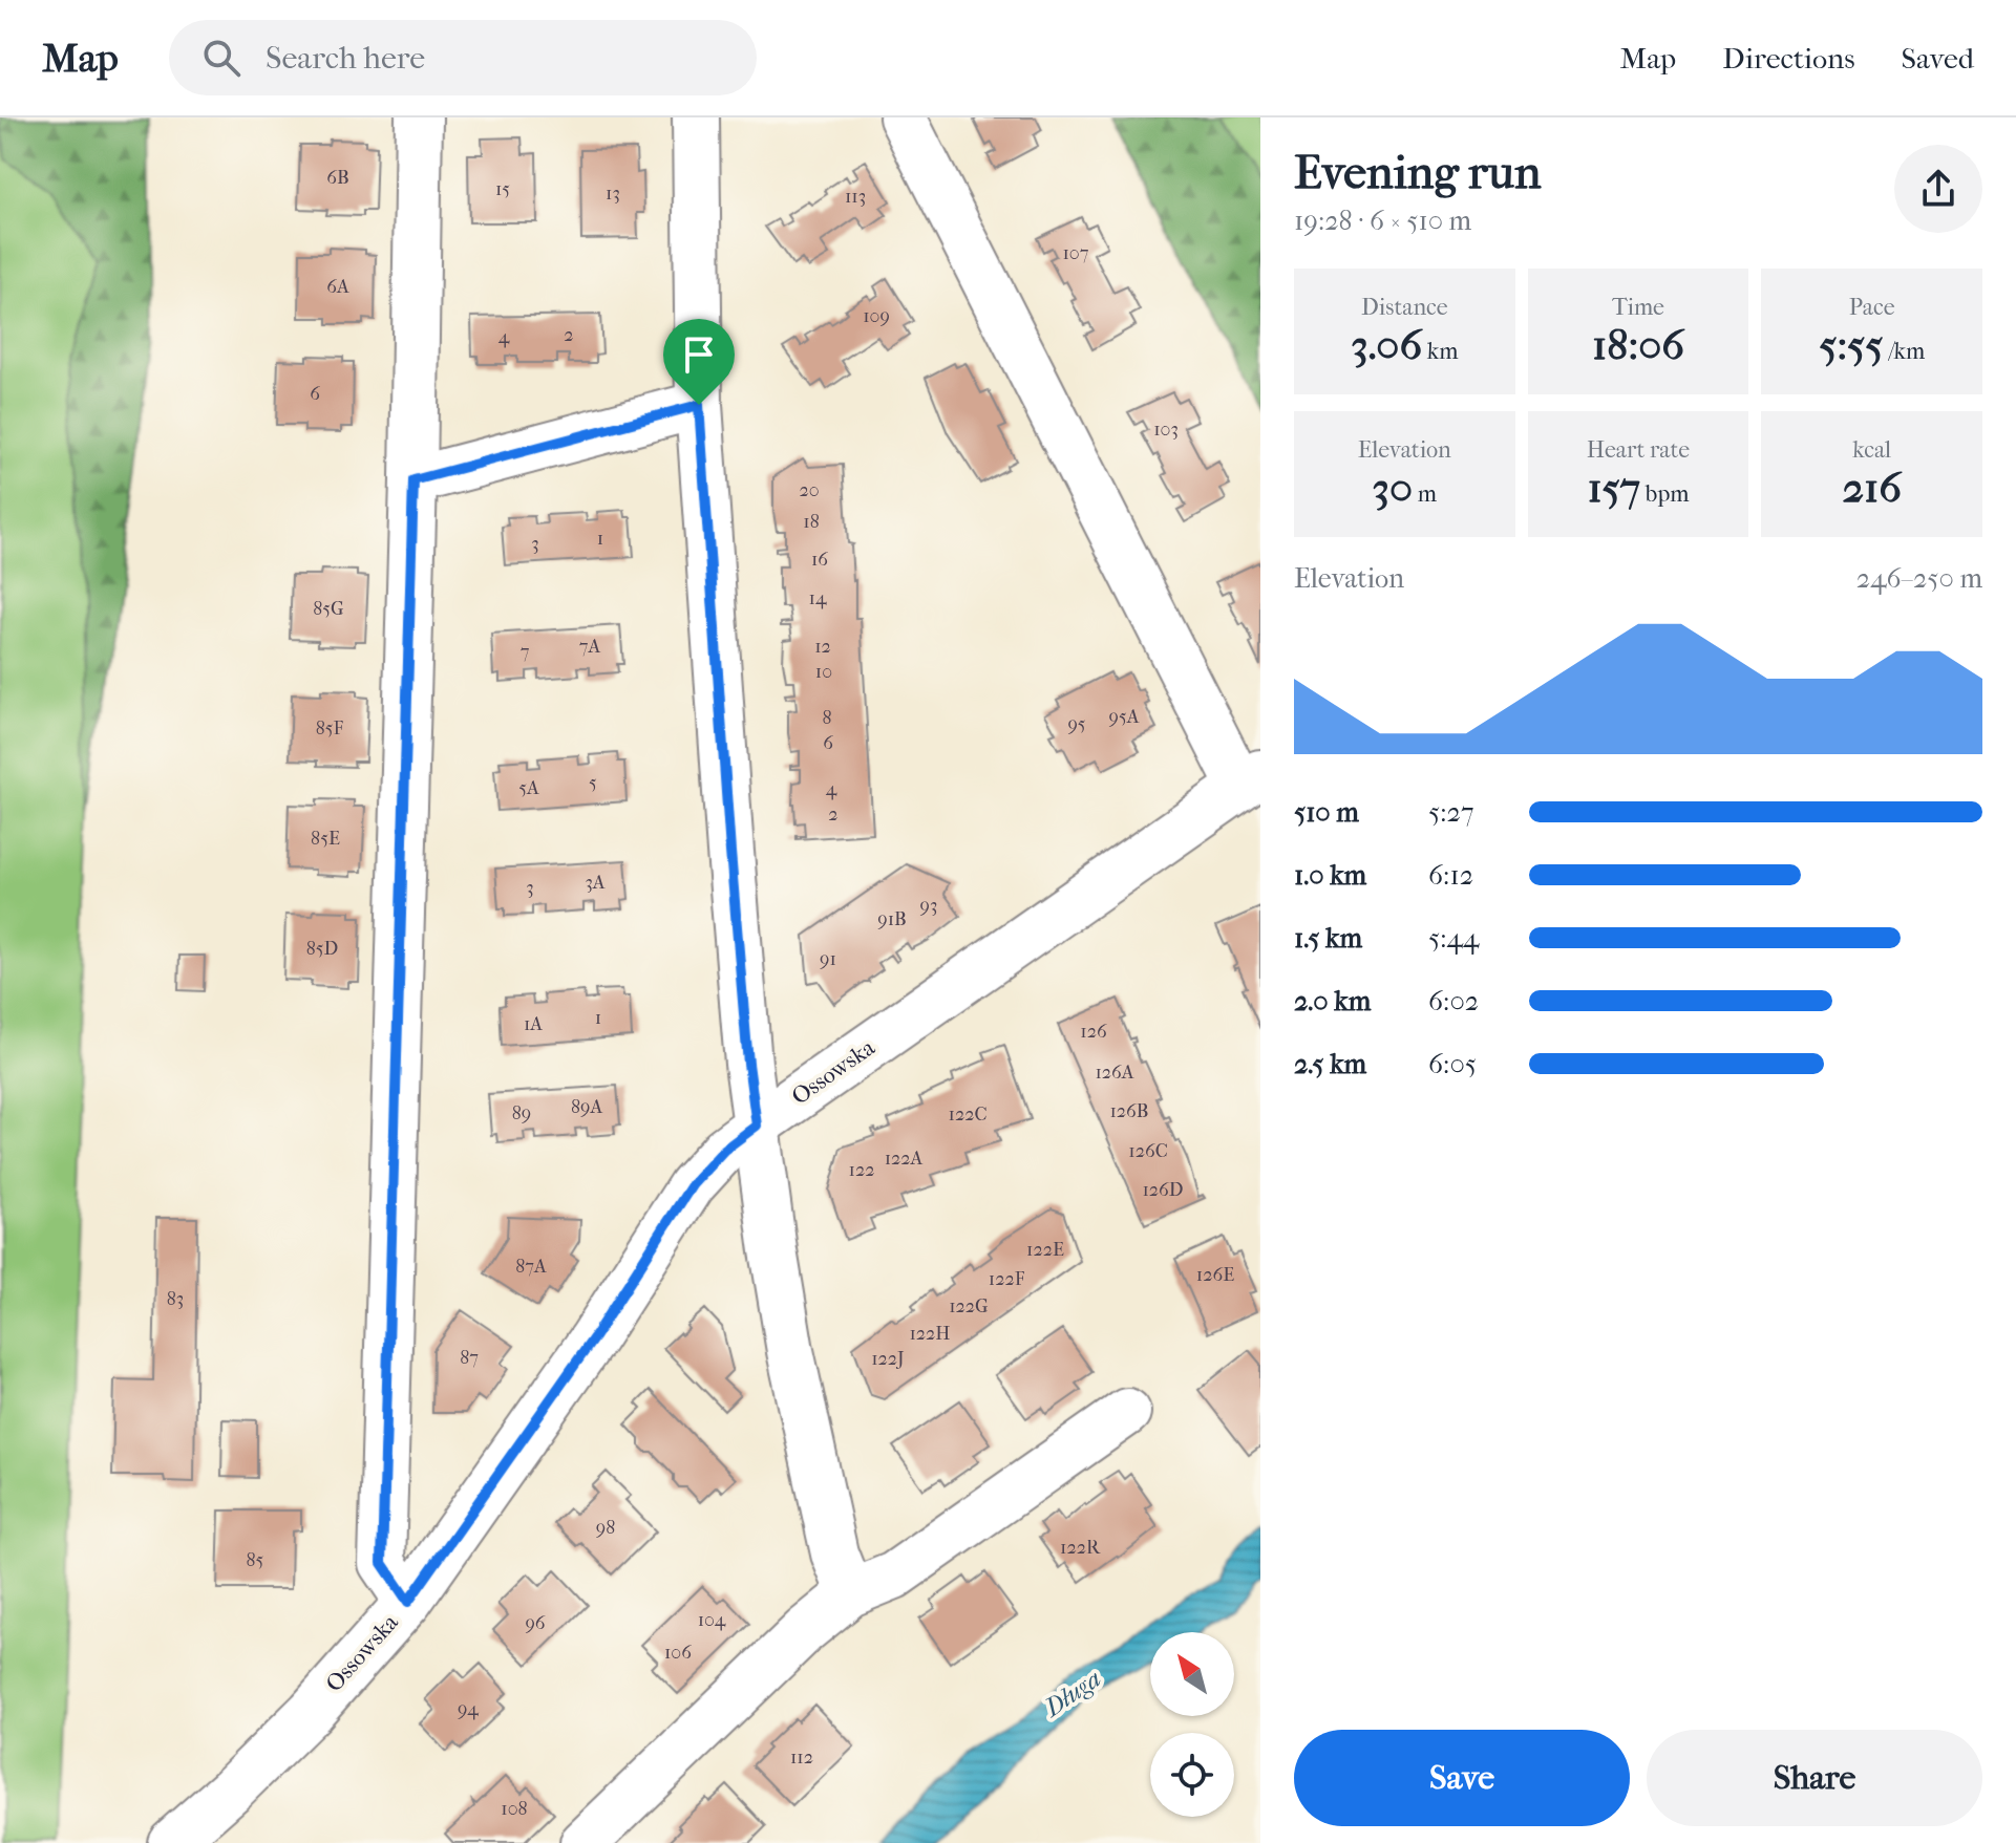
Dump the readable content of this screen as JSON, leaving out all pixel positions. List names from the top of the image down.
{
  "streets": {
    "street": ["Ossowska"]
  },
  "water": ["Długa"],
  "house_numbers": [
    "6B",
    "15",
    "13",
    "113",
    "107",
    "6A",
    "109",
    "2",
    "4",
    "6",
    "103",
    "20",
    "18",
    "1",
    "3",
    "16",
    "14",
    "85G",
    "7A",
    "12",
    "7",
    "10",
    "95A",
    "8",
    "95",
    "85F",
    "6",
    "5",
    "5A",
    "4",
    "2",
    "85E",
    "3A",
    "3",
    "93",
    "91B",
    "85D",
    "91",
    "1",
    "1A",
    "126",
    "126A",
    "89A",
    "126B",
    "89",
    "122C",
    "126C",
    "122A",
    "122",
    "126D",
    "122E",
    "87A",
    "126E",
    "122F",
    "83",
    "122G",
    "122H",
    "87",
    "122J",
    "98",
    "122R",
    "85",
    "104",
    "96",
    "106",
    "94",
    "112",
    "108"
  ],
  "north": "top left",
  "page": {
    "header": "Map",
    "search": "Search here",
    "nav": ["Map", "Directions", "Saved"],
    "heading": ["Evening run", "19:28 · 6 × 510 m"],
    "stats": [
      ["Distance", "3.06 km"],
      ["Time", "18:06"],
      ["Pace", "5:55 /km"],
      ["Elevation", "30 m"],
      ["Heart rate", "157 bpm"],
      ["kcal", "216"]
    ],
    "chart": ["Elevation", "246–250 m"],
    "list": [
      {
        "name": "510 m",
        "note": "5:27"
      },
      {
        "name": "1.0 km",
        "note": "6:12"
      },
      {
        "name": "1.5 km",
        "note": "5:44"
      },
      {
        "name": "2.0 km",
        "note": "6:02"
      },
      {
        "name": "2.5 km",
        "note": "6:05"
      }
    ],
    "buttons": ["Save", "Share"]
  }
}
